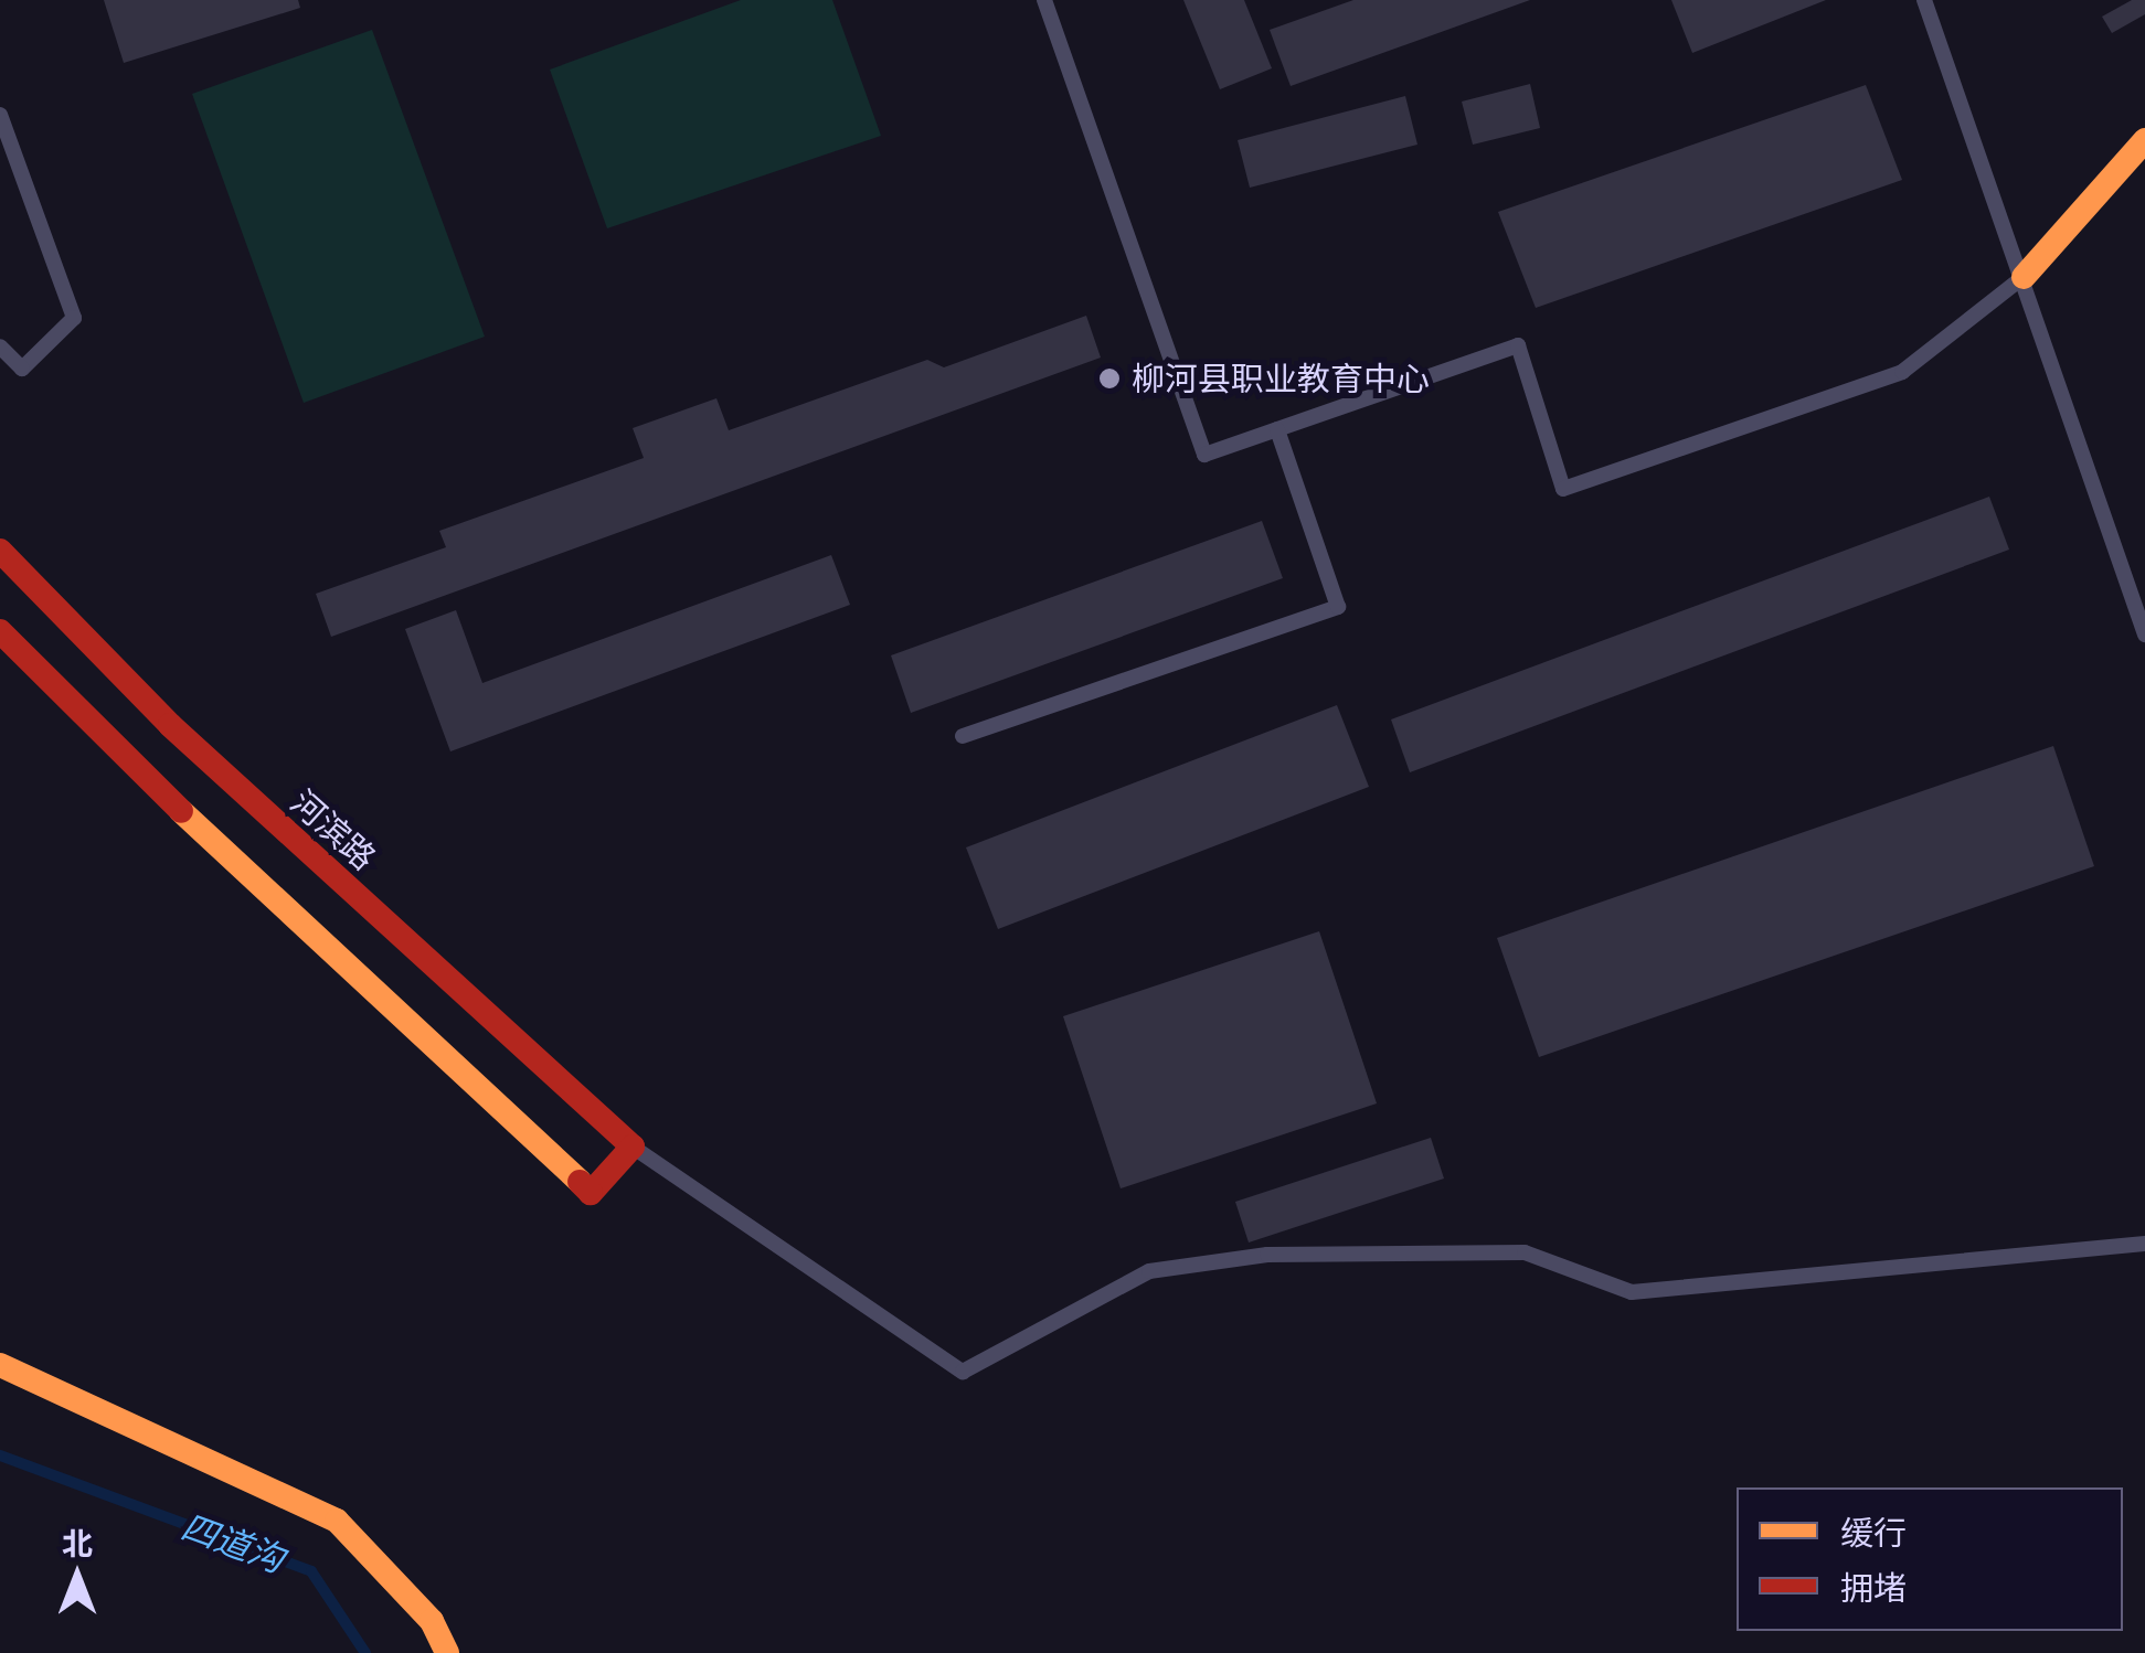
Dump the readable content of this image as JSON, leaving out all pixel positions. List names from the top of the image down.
{
  "streets": {
    "street": ["河滨路"]
  },
  "water": ["四道沟"],
  "places": ["柳河县职业教育中心"],
  "legend": ["缓行", "拥堵"],
  "north": "top"
}
